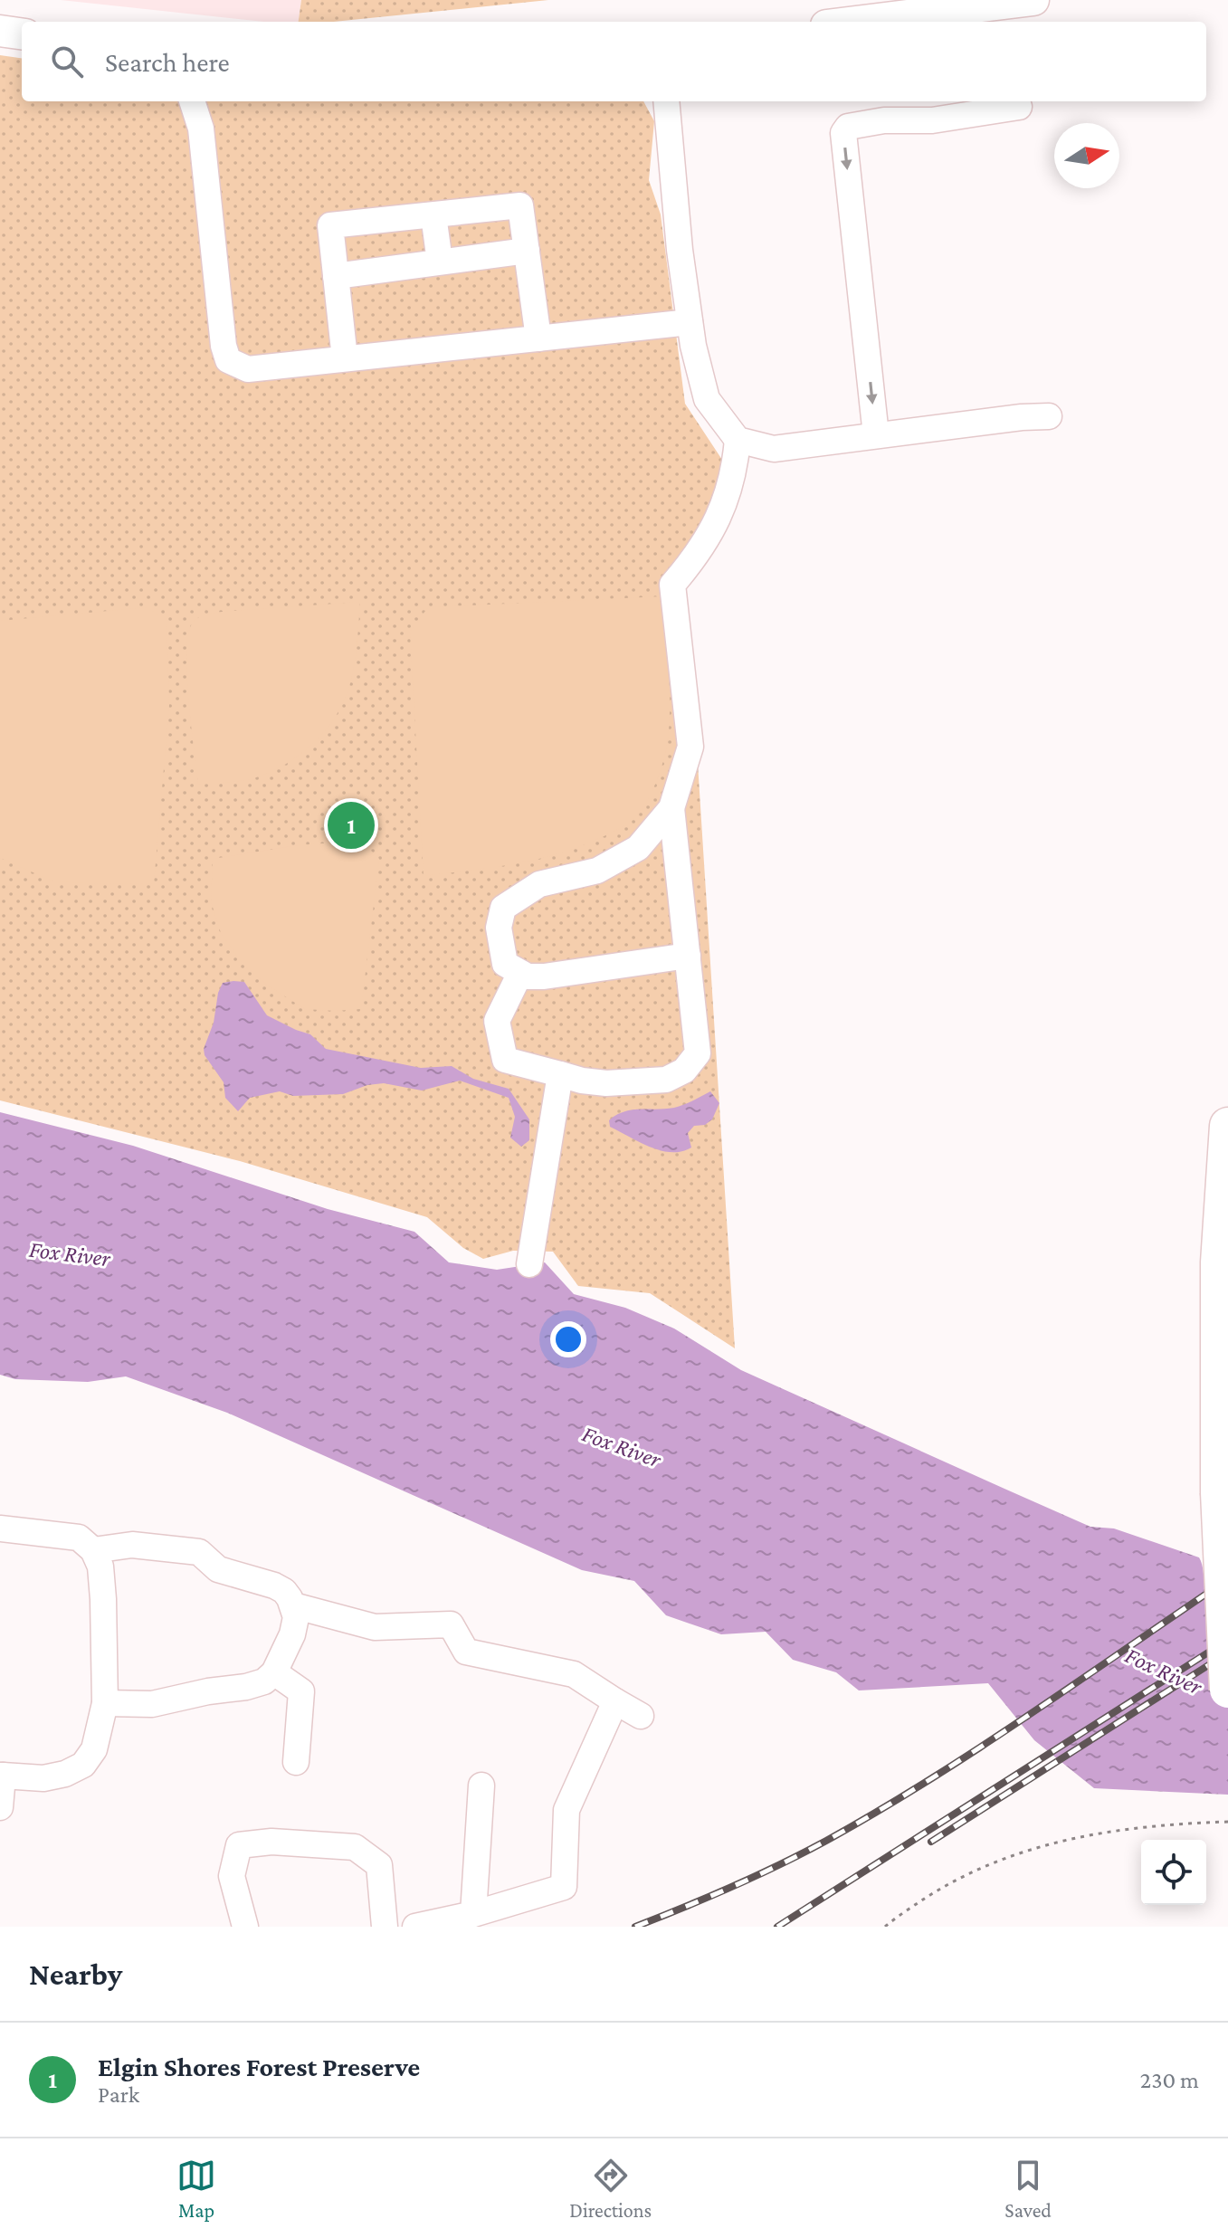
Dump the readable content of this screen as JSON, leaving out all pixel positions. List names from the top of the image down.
{
  "water": ["Fox River"],
  "north": "right",
  "page": {
    "search": "Search here",
    "pins": "1",
    "heading": "Nearby",
    "list": [
      {
        "mark": "1",
        "name": "Elgin Shores Forest Preserve",
        "note": "Park",
        "value": "230 m"
      }
    ],
    "nav": ["Map", "Directions", "Saved"]
  }
}
